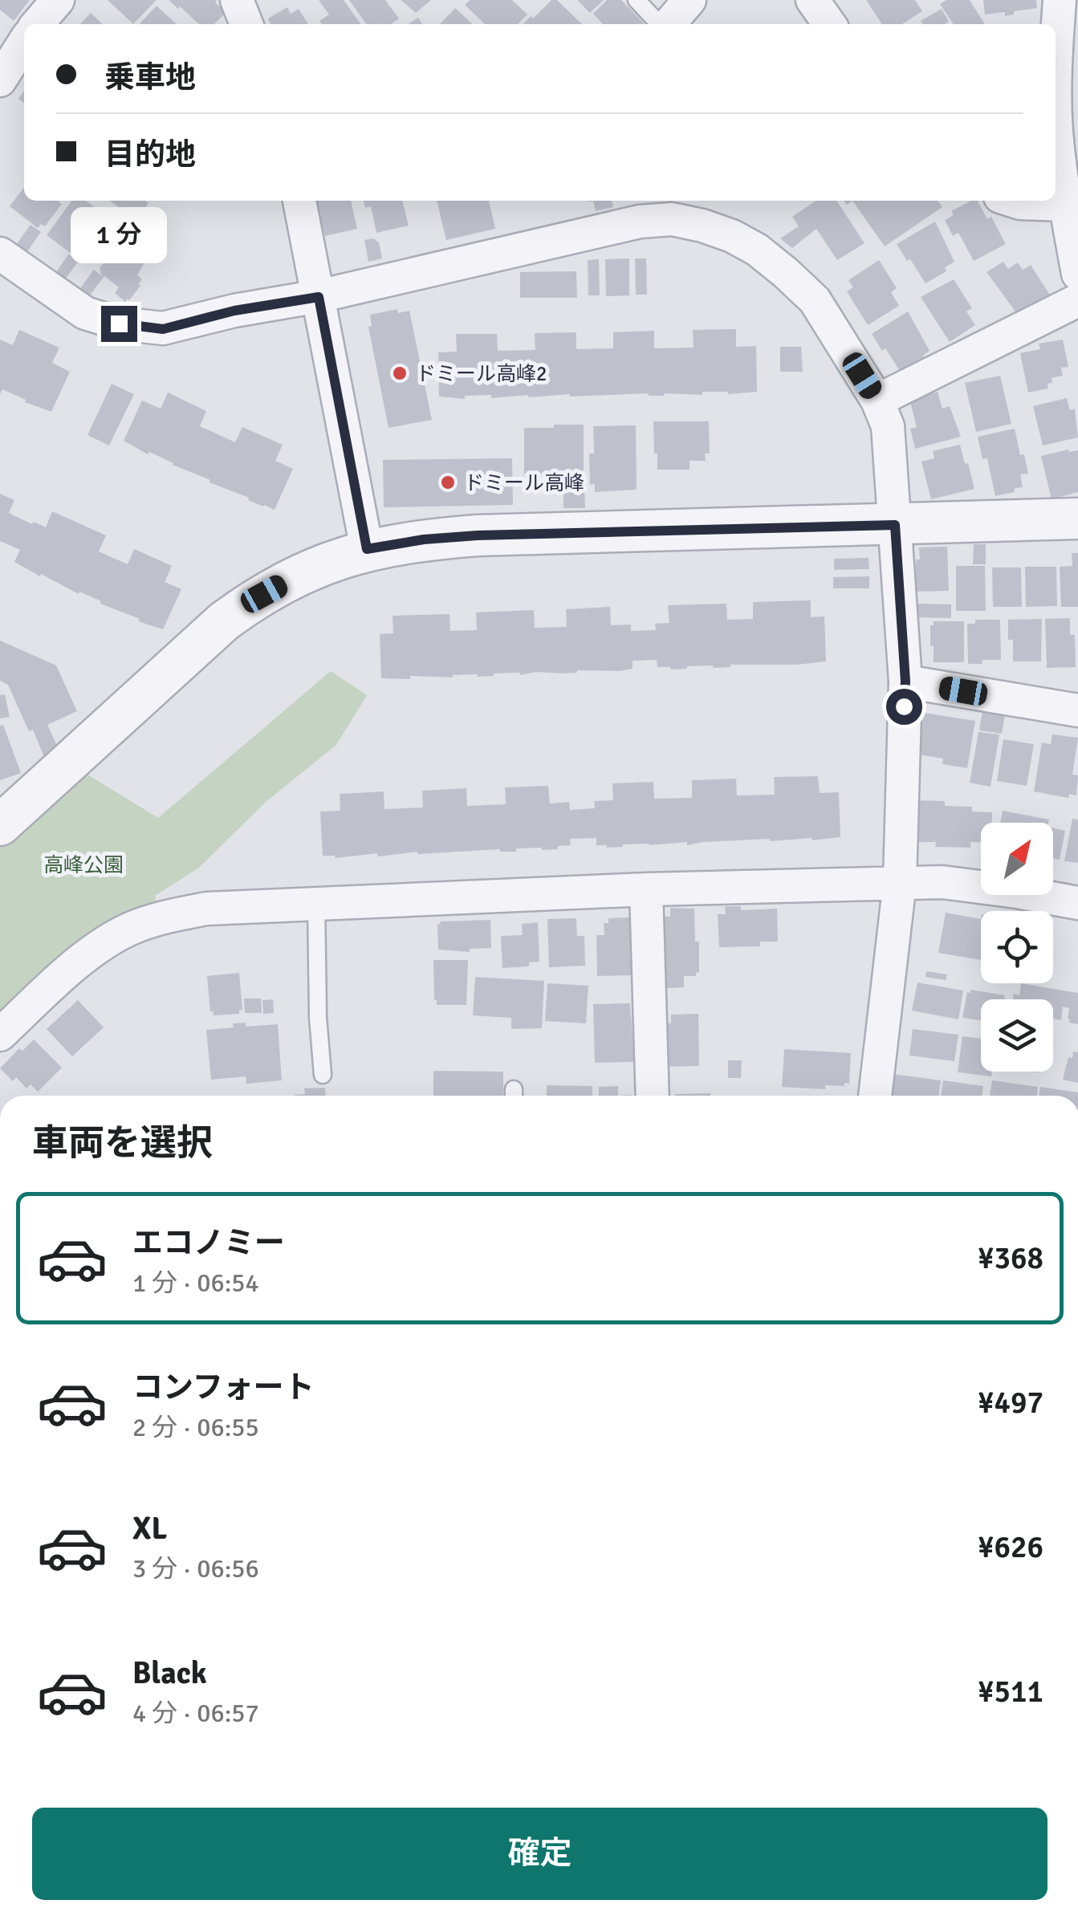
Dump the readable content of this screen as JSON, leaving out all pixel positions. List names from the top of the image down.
{
  "parks": ["高峰公園"],
  "places": ["ドミール高峰2", "ドミール高峰"],
  "north": "top right",
  "page": {
    "banner": ["乗車地", "目的地"],
    "bubble": "1 分",
    "heading": "車両を選択",
    "list": [
      {
        "name": "エコノミー",
        "note": "1 分 · 06:54",
        "value": "¥368"
      },
      {
        "name": "コンフォート",
        "note": "2 分 · 06:55",
        "value": "¥497"
      },
      {
        "name": "XL",
        "note": "3 分 · 06:56",
        "value": "¥626"
      },
      {
        "name": "Black",
        "note": "4 分 · 06:57",
        "value": "¥511"
      }
    ],
    "buttons": "確定"
  }
}
